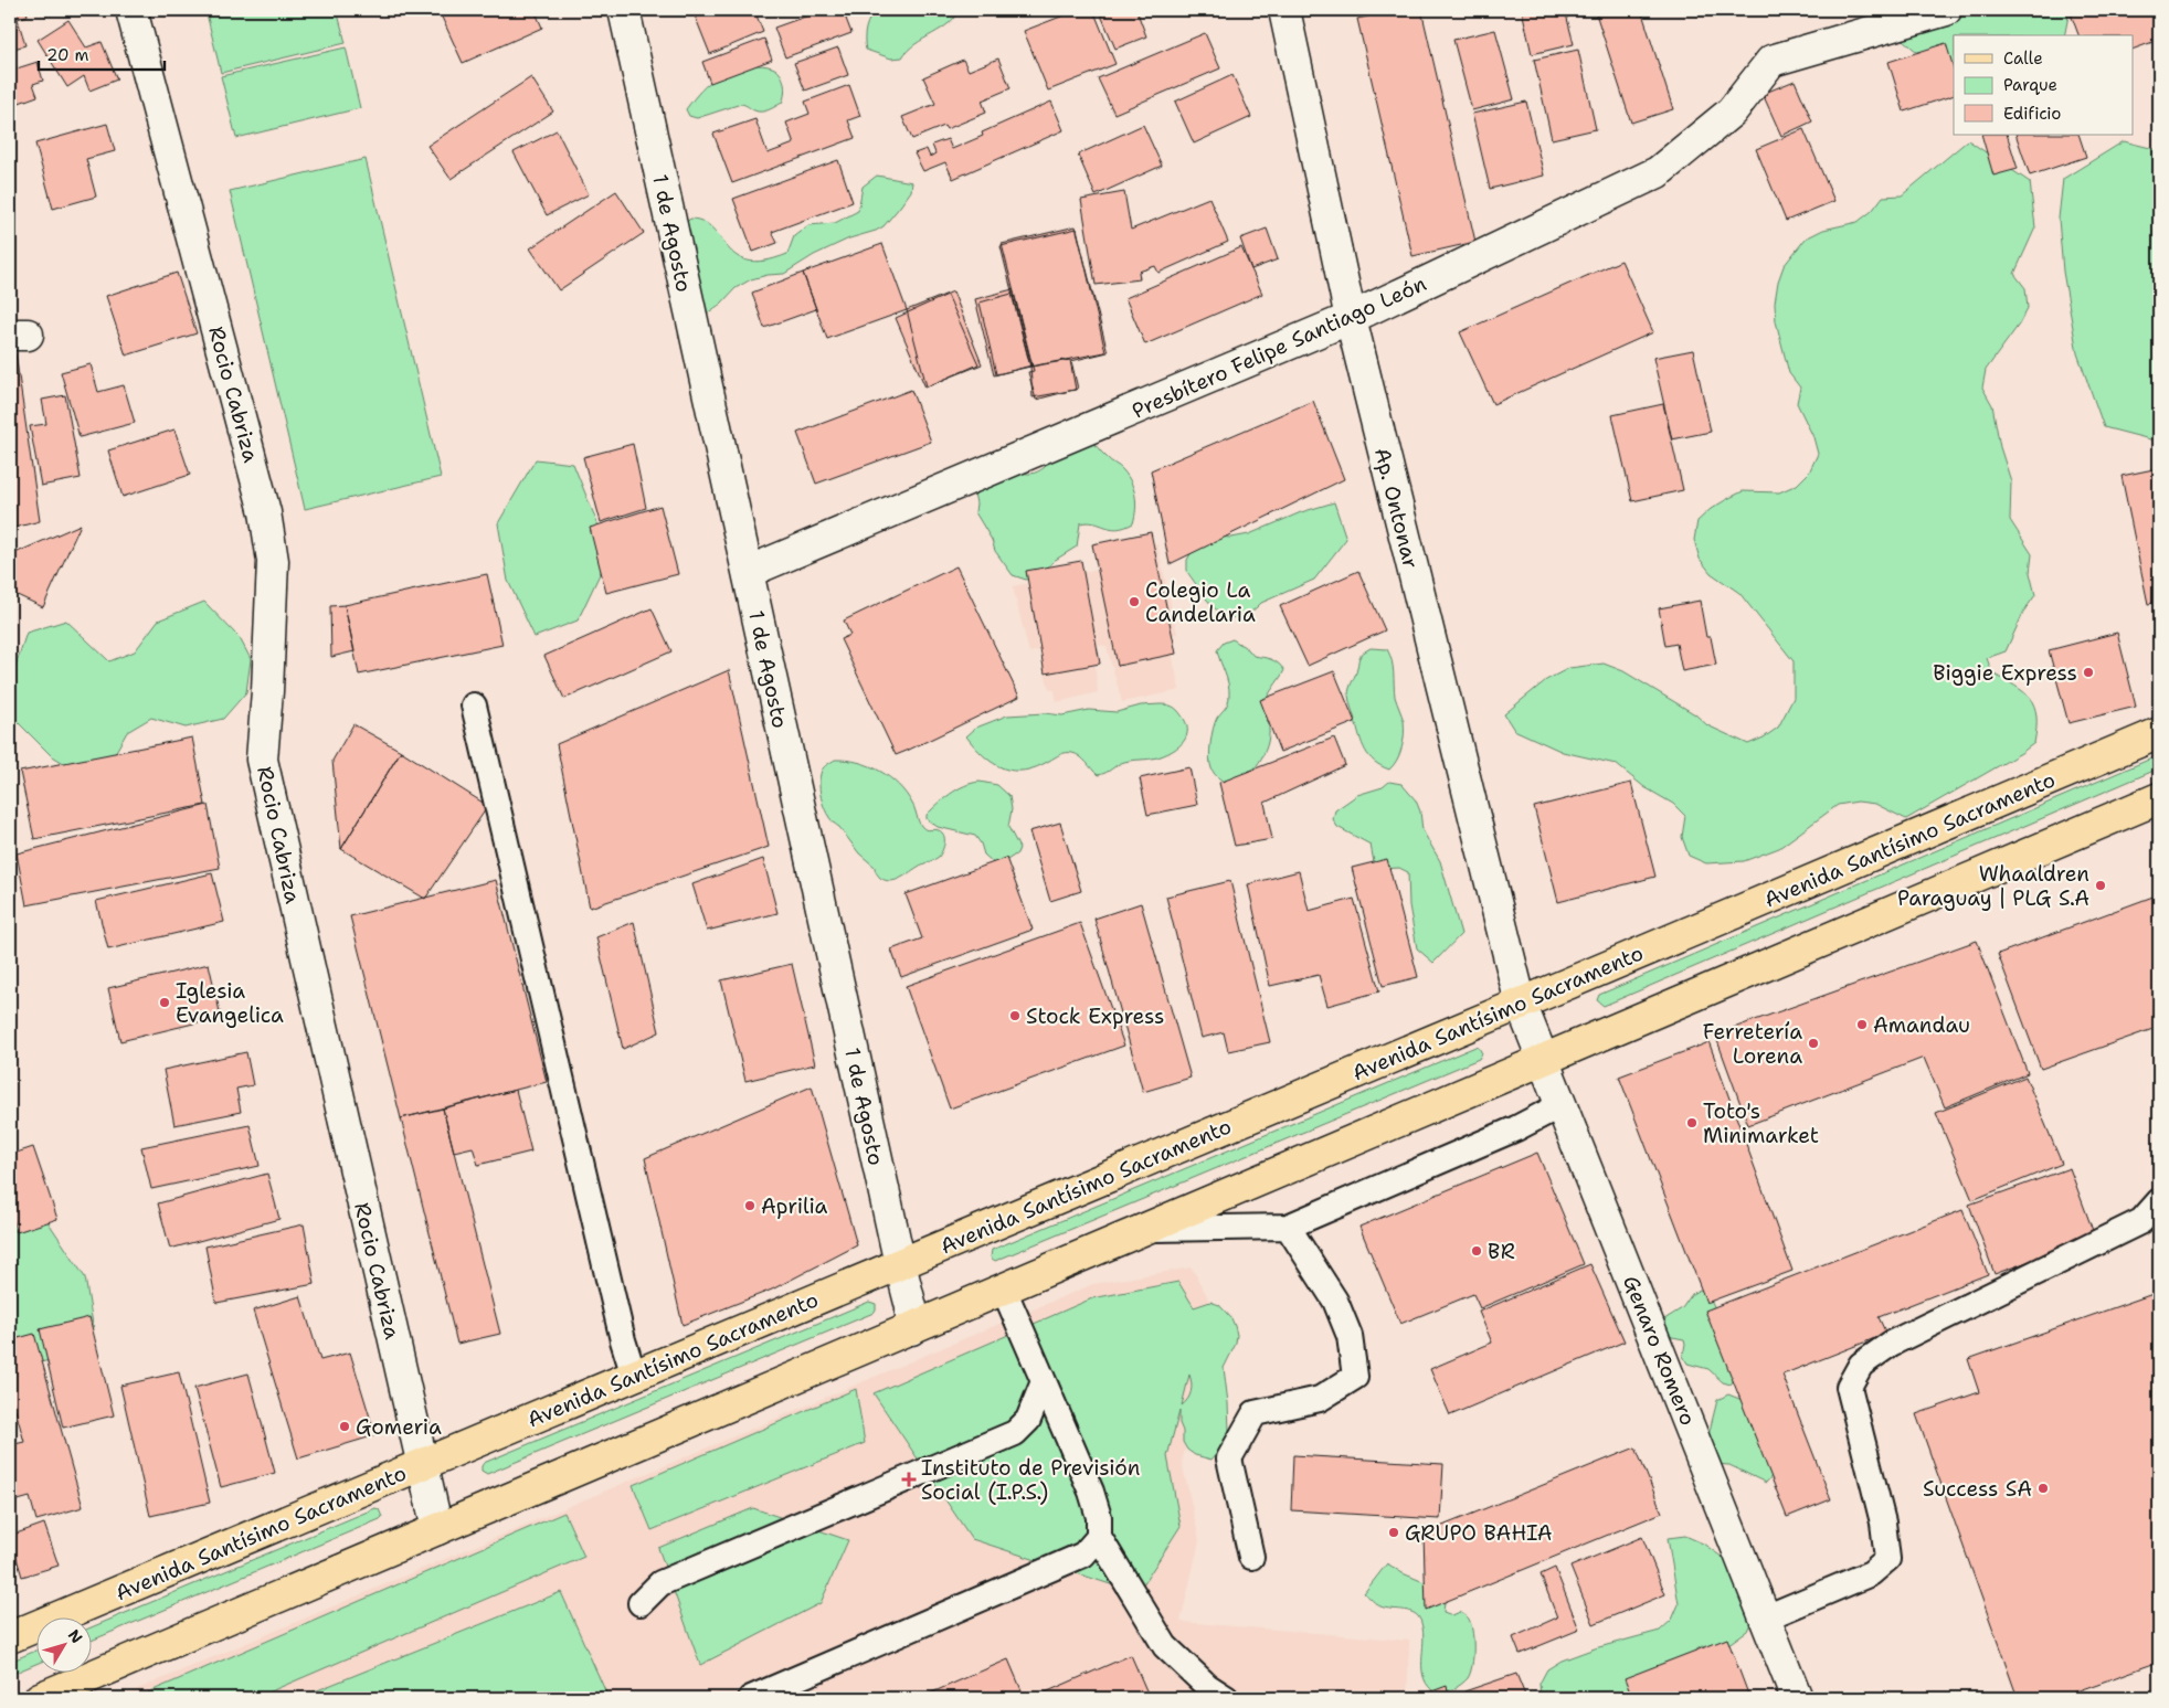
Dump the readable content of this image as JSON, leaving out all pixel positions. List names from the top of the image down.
{
  "streets": {
    "main road": ["Avenida Santísimo Sacramento"],
    "street": [
      "1 de Agosto",
      "Presbítero Felipe Santiago León",
      "Rocio Cabriza",
      "Ap. Ontonar",
      "Genaro Romero"
    ]
  },
  "crossings": [
    ["1 de Agosto", "Presbítero Felipe Santiago León"],
    ["1 de Agosto", "Avenida Santísimo Sacramento"],
    ["Presbítero Felipe Santiago León", "Ap. Ontonar"],
    ["Rocio Cabriza", "Avenida Santísimo Sacramento"],
    ["Ap. Ontonar", "Avenida Santísimo Sacramento"],
    ["Ap. Ontonar", "Genaro Romero"],
    ["Avenida Santísimo Sacramento", "Genaro Romero"]
  ],
  "places": {
    "other": [
      "Colegio La Candelaria",
      "Biggie Express",
      "Whaaldren Paraguay | PLG S.A",
      "Iglesia Evangelica",
      "Stock Express",
      "Amandau",
      "Ferretería Lorena",
      "Toto's Minimarket",
      "Aprilia",
      "BR",
      "Gomeria",
      "Success SA",
      "GRUPO BAHIA"
    ],
    "health": ["Instituto de Previsión Social (I.P.S.)"]
  },
  "legend": ["Calle", "Parque", "Edificio"],
  "scale_bar": "20 m",
  "north": "top right"
}
